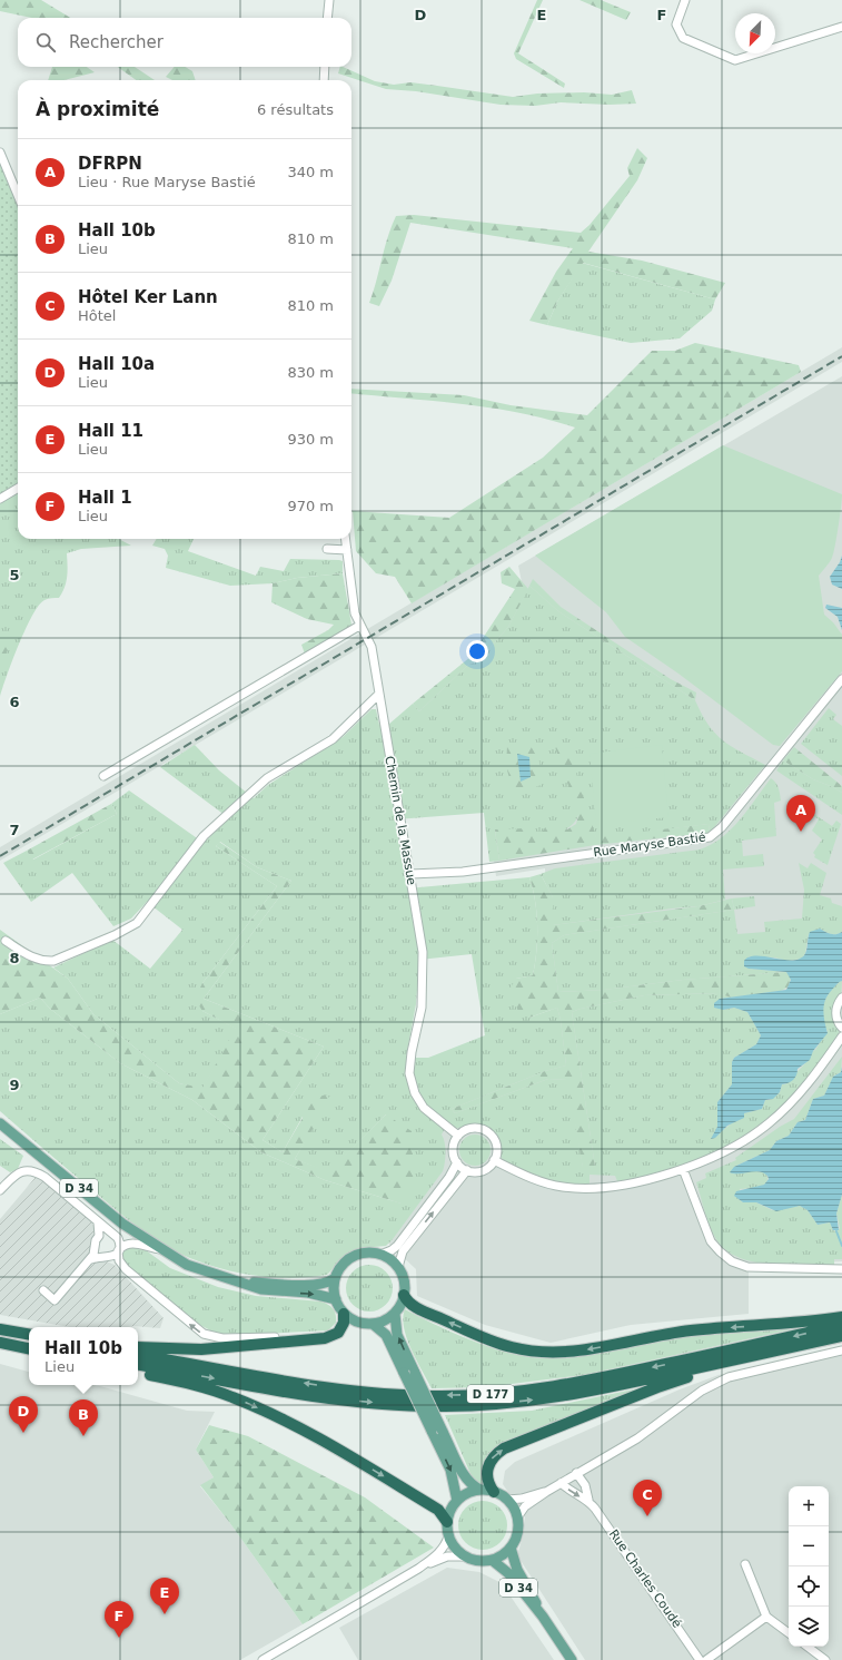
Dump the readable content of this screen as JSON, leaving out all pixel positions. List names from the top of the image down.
{
  "streets": {
    "highway": ["D 177"],
    "main road": ["D 34"],
    "street": ["Chemin de la Massue", "Rue Maryse Bastié", "Rue Charles Coudé"]
  },
  "crossings": [
    ["Chemin de la Massue", "Rue Maryse Bastié"]
  ],
  "north": "bottom left",
  "page": {
    "search": "Rechercher",
    "heading": ["À proximité", "6 résultats"],
    "list": [
      {
        "mark": "A",
        "name": "DFRPN",
        "note": "Lieu · Rue Maryse Bastié",
        "value": "340 m"
      },
      {
        "mark": "B",
        "name": "Hall 10b",
        "note": "Lieu",
        "value": "810 m"
      },
      {
        "mark": "C",
        "name": "Hôtel Ker Lann",
        "note": "Hôtel",
        "value": "810 m"
      },
      {
        "mark": "D",
        "name": "Hall 10a",
        "note": "Lieu",
        "value": "830 m"
      },
      {
        "mark": "E",
        "name": "Hall 11",
        "note": "Lieu",
        "value": "930 m"
      },
      {
        "mark": "F",
        "name": "Hall 1",
        "note": "Lieu",
        "value": "970 m"
      }
    ],
    "pins": [
      "A",
      "D",
      "B",
      "C",
      "E",
      "F"
    ],
    "popup": ["Hall 10b", "Lieu"],
    "map_buttons": ["+", "−"]
  },
  "grid": {
    "columns": ["D", "E", "F"],
    "rows": [
      "5",
      "6",
      "7",
      "8",
      "9"
    ]
  }
}
